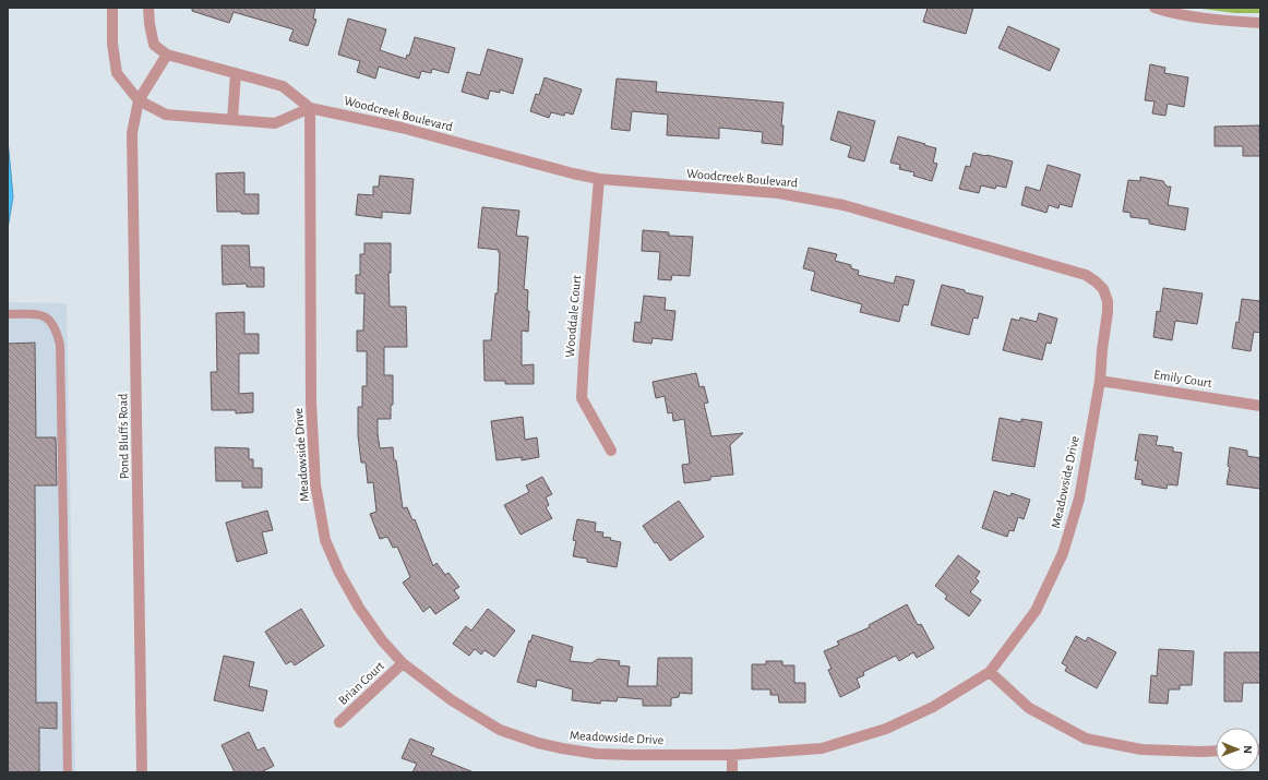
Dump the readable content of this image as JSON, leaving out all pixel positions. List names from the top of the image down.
{
  "streets": {
    "street": [
      "Woodcreek Boulevard",
      "Wooddale Court",
      "Emily Court",
      "Pond Bluffs Road",
      "Meadowside Drive",
      "Brian Court"
    ]
  },
  "crossings": [
    ["Woodcreek Boulevard", "Wooddale Court"],
    ["Woodcreek Boulevard", "Meadowside Drive"],
    ["Emily Court", "Meadowside Drive"],
    ["Meadowside Drive", "Brian Court"]
  ],
  "north": "right"
}
